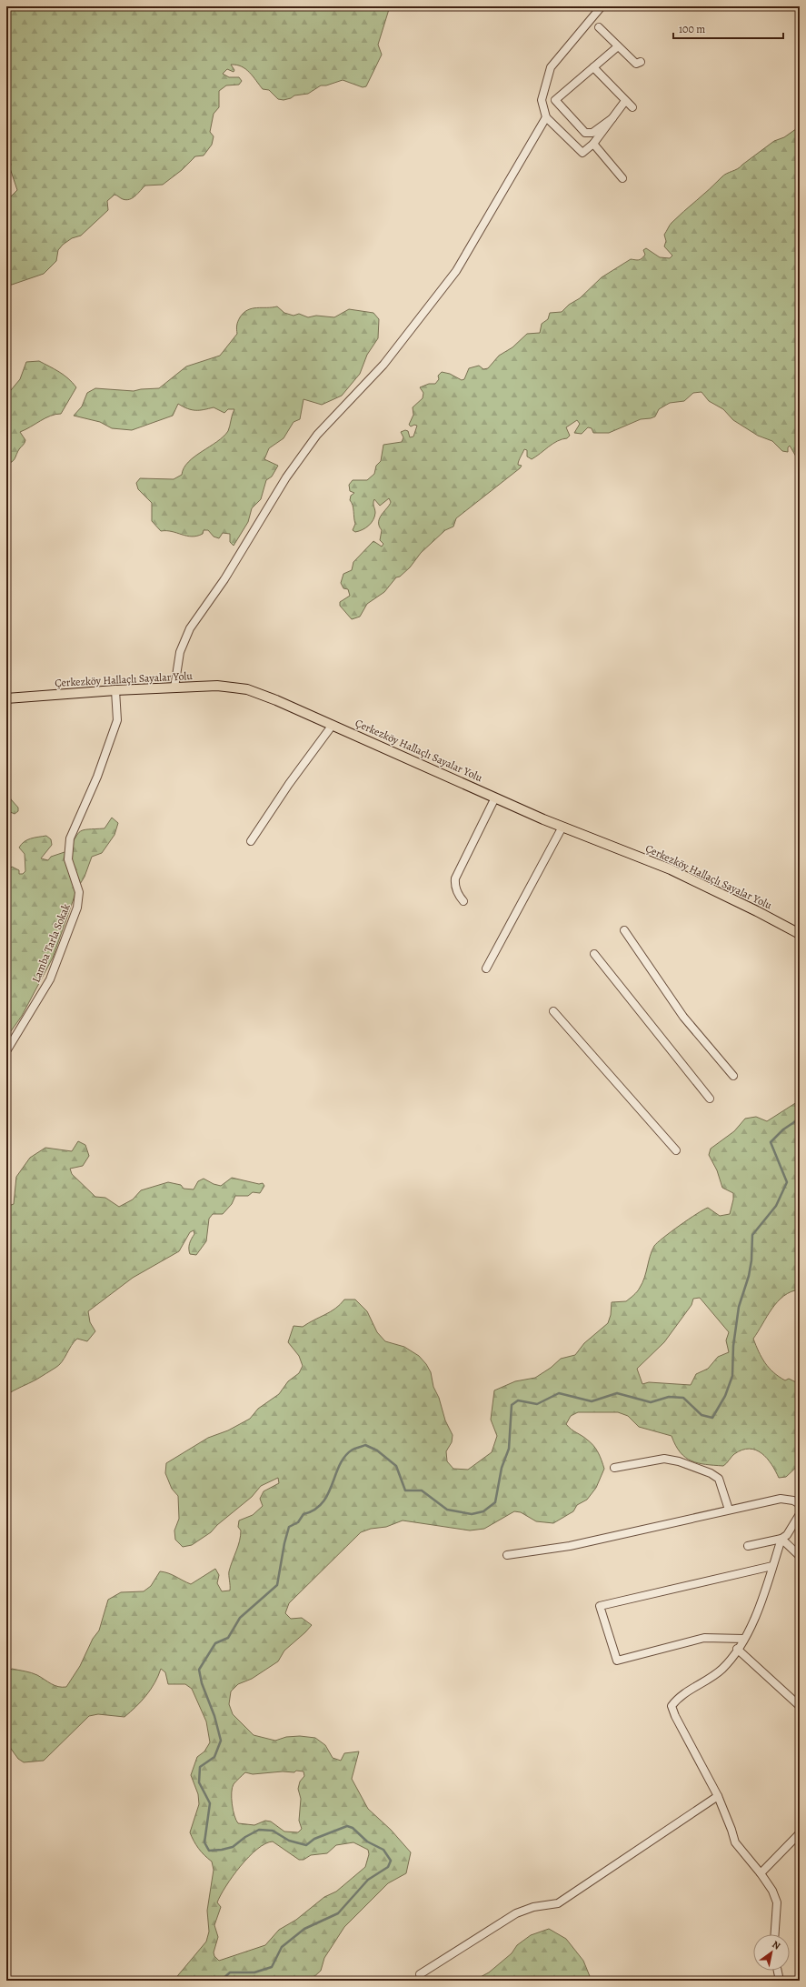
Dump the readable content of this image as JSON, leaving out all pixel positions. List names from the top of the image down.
{
  "streets": {
    "main road": ["Çerkezköy Hallaçlı Sayalar Yolu"],
    "street": ["Lamba Tarla Sokak"]
  },
  "crossings": [
    ["Çerkezköy Hallaçlı Sayalar Yolu", "Lamba Tarla Sokak"]
  ],
  "scale_bar": "100 m",
  "north": "top right"
}
